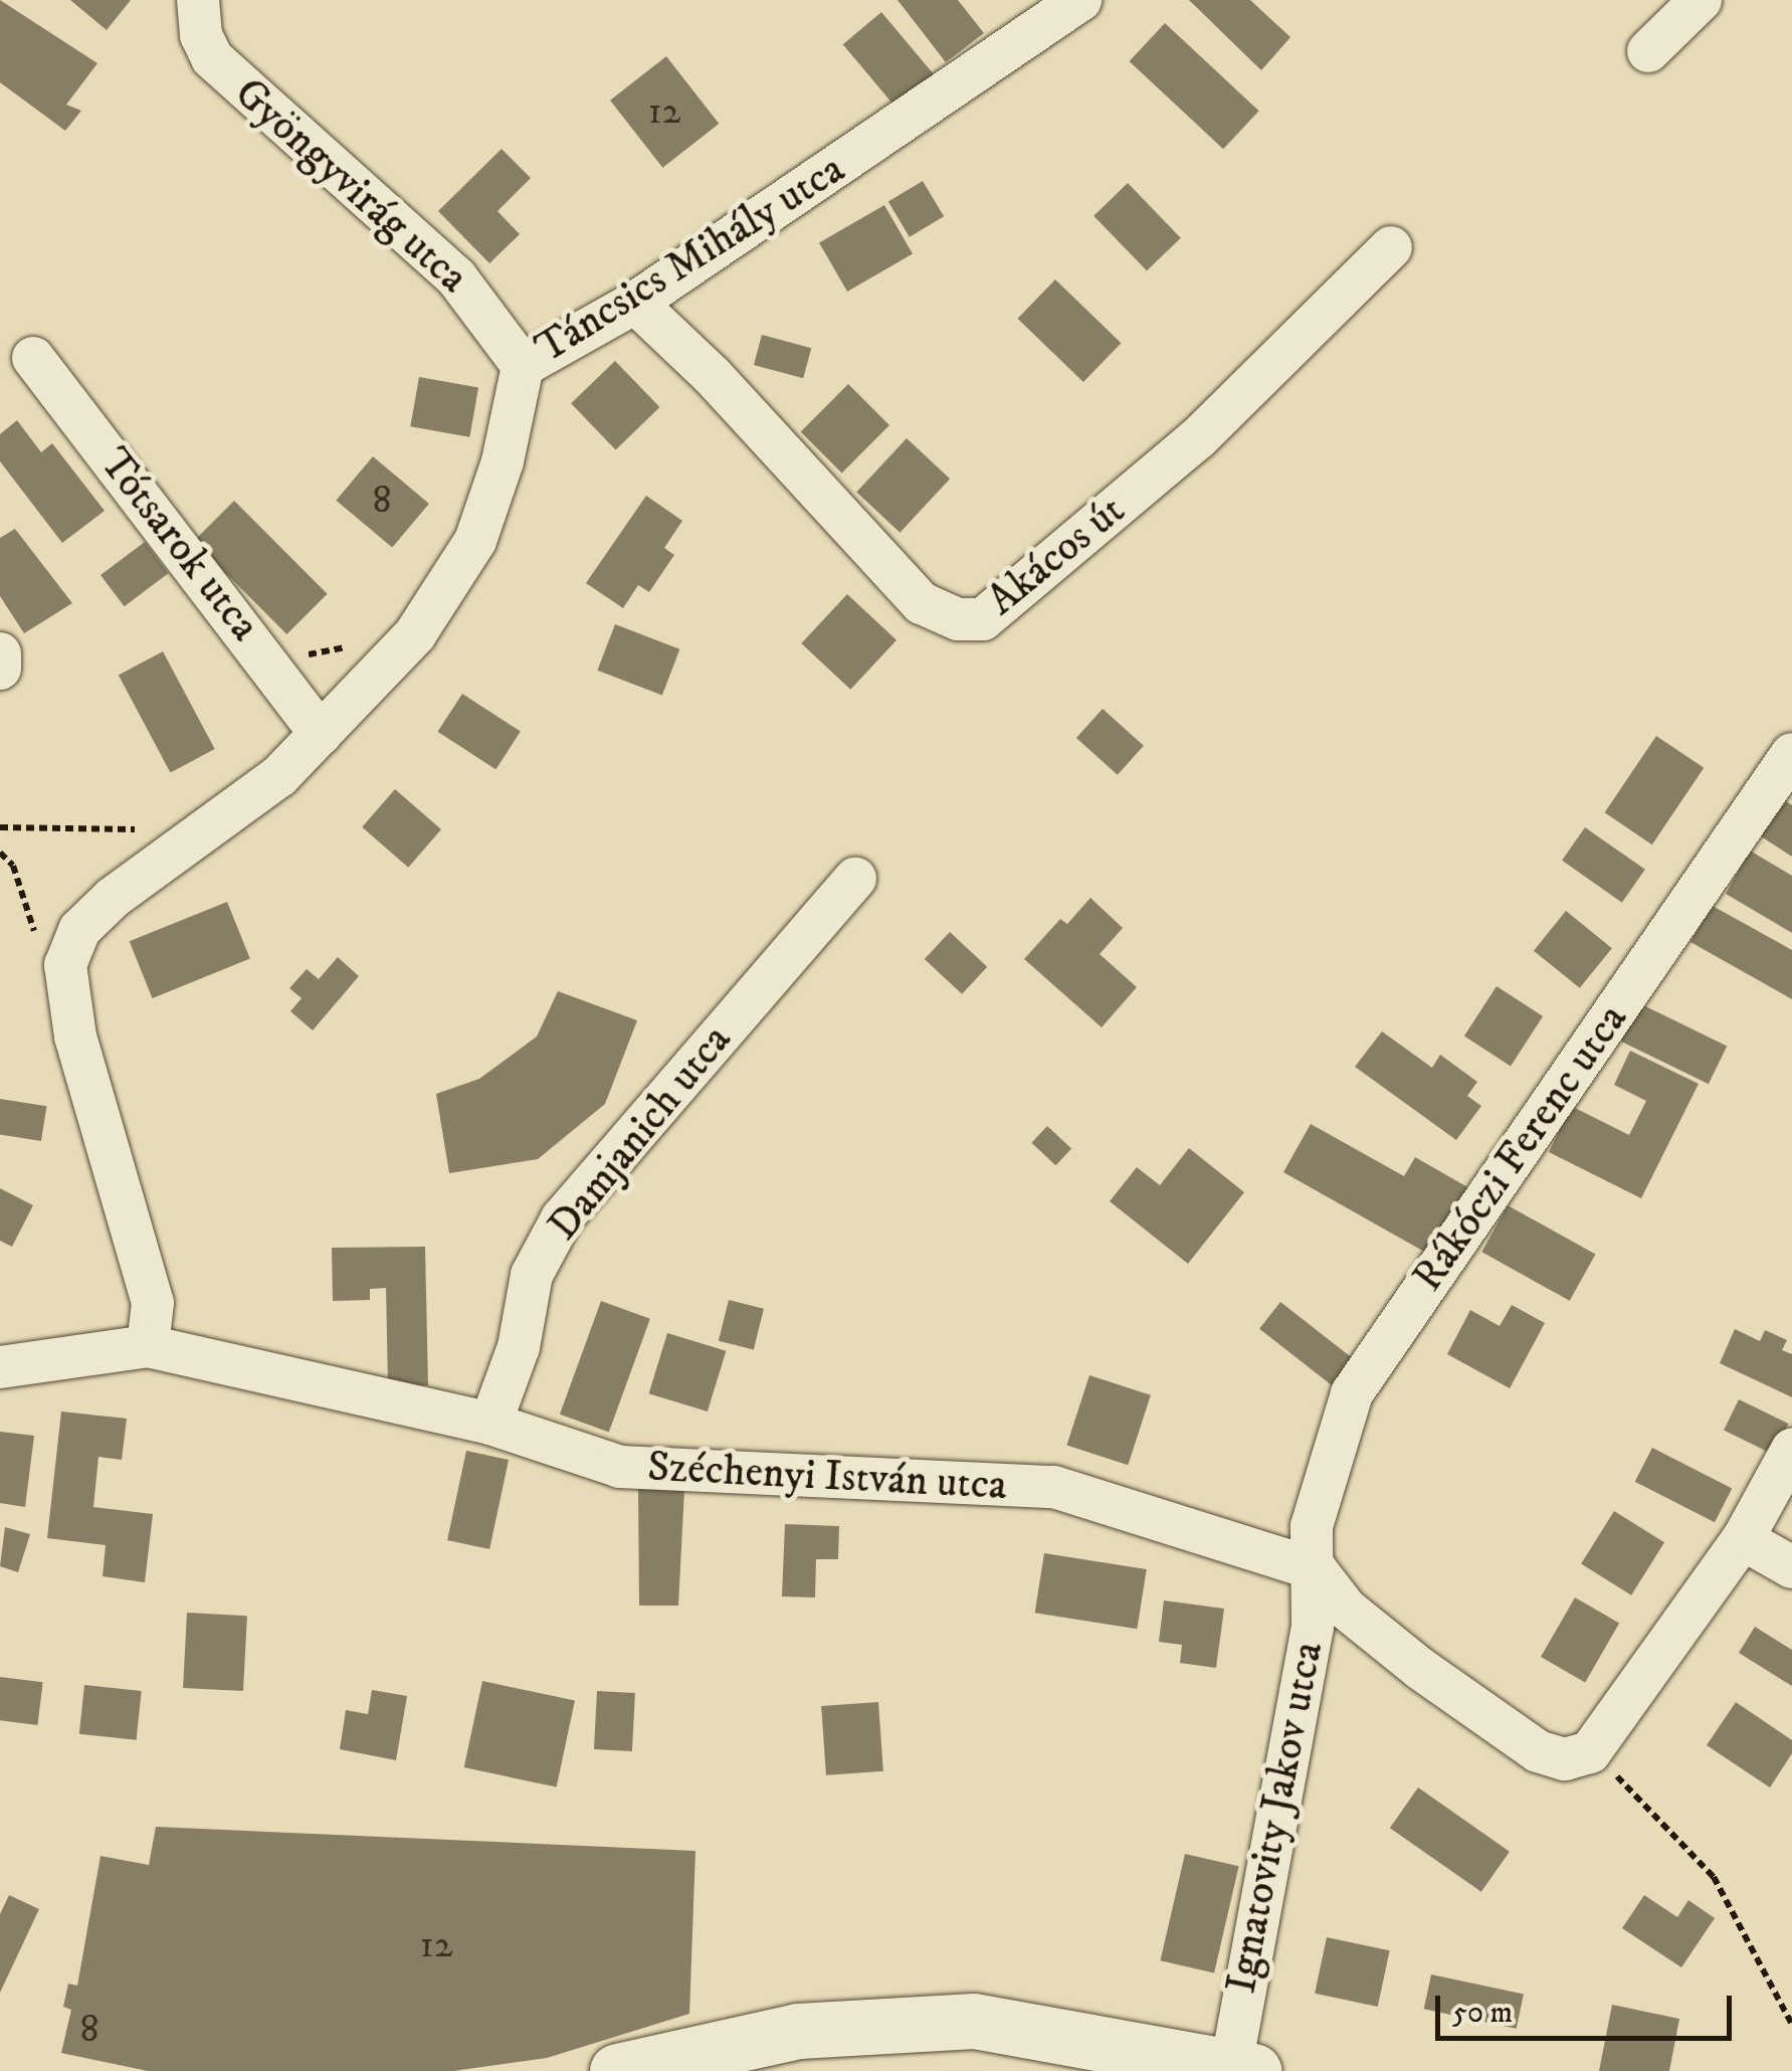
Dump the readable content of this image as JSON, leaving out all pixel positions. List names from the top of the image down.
{
  "streets": {
    "street": [
      "Gyöngyvirág utca",
      "Táncsics Mihály utca",
      "Tótsarok utca",
      "Akácos út",
      "Damjanich utca",
      "Rákóczi Ferenc utca",
      "Széchenyi István utca",
      "Ignatovity Jakov utca"
    ]
  },
  "crossings": [
    ["Gyöngyvirág utca", "Táncsics Mihály utca"],
    ["Táncsics Mihály utca", "Tótsarok utca"],
    ["Táncsics Mihály utca", "Akácos út"],
    ["Táncsics Mihály utca", "Széchenyi István utca"],
    ["Damjanich utca", "Széchenyi István utca"],
    ["Rákóczi Ferenc utca", "Széchenyi István utca"],
    ["Rákóczi Ferenc utca", "Ignatovity Jakov utca"],
    ["Széchenyi István utca", "Ignatovity Jakov utca"]
  ],
  "house_numbers": [
    "12",
    "8",
    "12",
    "8"
  ],
  "scale_bar": "50 m"
}
